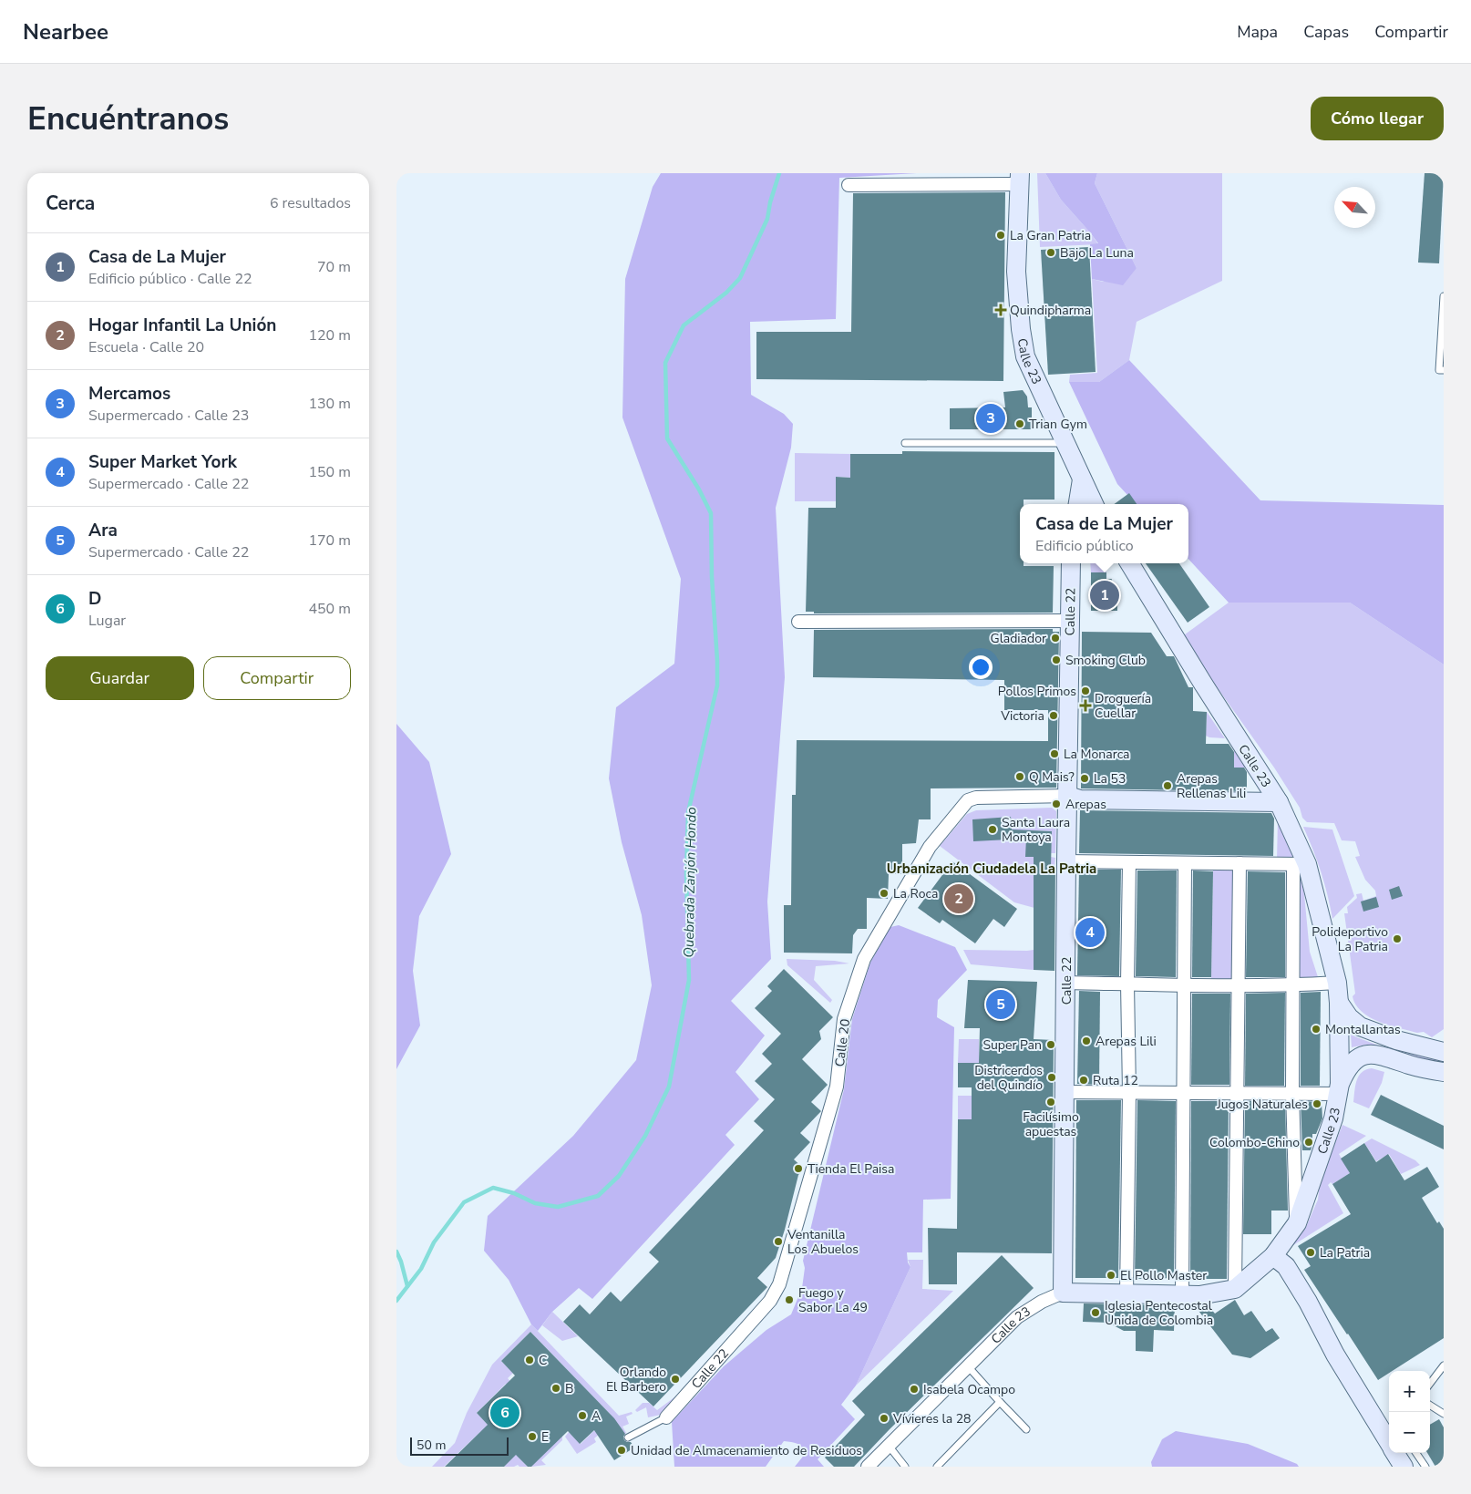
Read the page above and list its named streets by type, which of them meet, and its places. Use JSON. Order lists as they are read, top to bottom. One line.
{"streets":{"main road":["Calle 23","Calle 22"],"street":["Calle 20"]},"crossings":[["Calle 23","Calle 22"],["Calle 22","Calle 20"]],"districts":["Urbanización Ciudadela La Patria"],"water":["Quebrada Zanjón Hondo"],"places":{"other":["La Gran Patria","Bajo La Luna","Trian Gym","Gladiador","Smoking Club","Pollos Primos","Victoria","La Monarca","Q Mais?","La 53","Arepas Rellenas Lili","Arepas","Santa Laura Montoya","La Roca","Polideportivo La Patria","Montallantas","Arepas Lili","Super Pan","Districerdos del Quindío","Ruta 12","Facilísimo apuestas","Jugos Naturales","Colombo-Chino","Tienda El Paisa","Ventanilla Los Abuelos","La Patria","El Pollo Master","Fuego y Sabor La 49","Iglesia Pentecostal Unida de Colombia","C","Orlando El Barbero","B","Isabela Ocampo","A","Vívieres la 28","E","Unidad de Almacenamiento de Residuos"],"health":["Quindipharma","Droguería Cuellar"]},"scale_bar":"50 m","north":"top left","page":{"header":"Nearbee","nav":["Mapa","Capas","Compartir"],"buttons":["Cómo llegar",["Guardar","Compartir"]],"title":"Encuéntranos","heading":["Cerca","6 resultados"],"list":[{"mark":"1","name":"Casa de La Mujer","note":"Edificio público · Calle 22","value":"70 m"},{"mark":"2","name":"Hogar Infantil La Unión","note":"Escuela · Calle 20","value":"120 m"},{"mark":"3","name":"Mercamos","note":"Supermercado · Calle 23","value":"130 m"},{"mark":"4","name":"Super Market York","note":"Supermercado · Calle 22","value":"150 m"},{"mark":"5","name":"Ara","note":"Supermercado · Calle 22","value":"170 m"},{"mark":"6","name":"D","note":"Lugar","value":"450 m"}],"pins":["3","1","2","4","5","6"],"popup":["Casa de La Mujer","Edificio público"],"map_buttons":["+","−"],"scale":"50 m"}}
